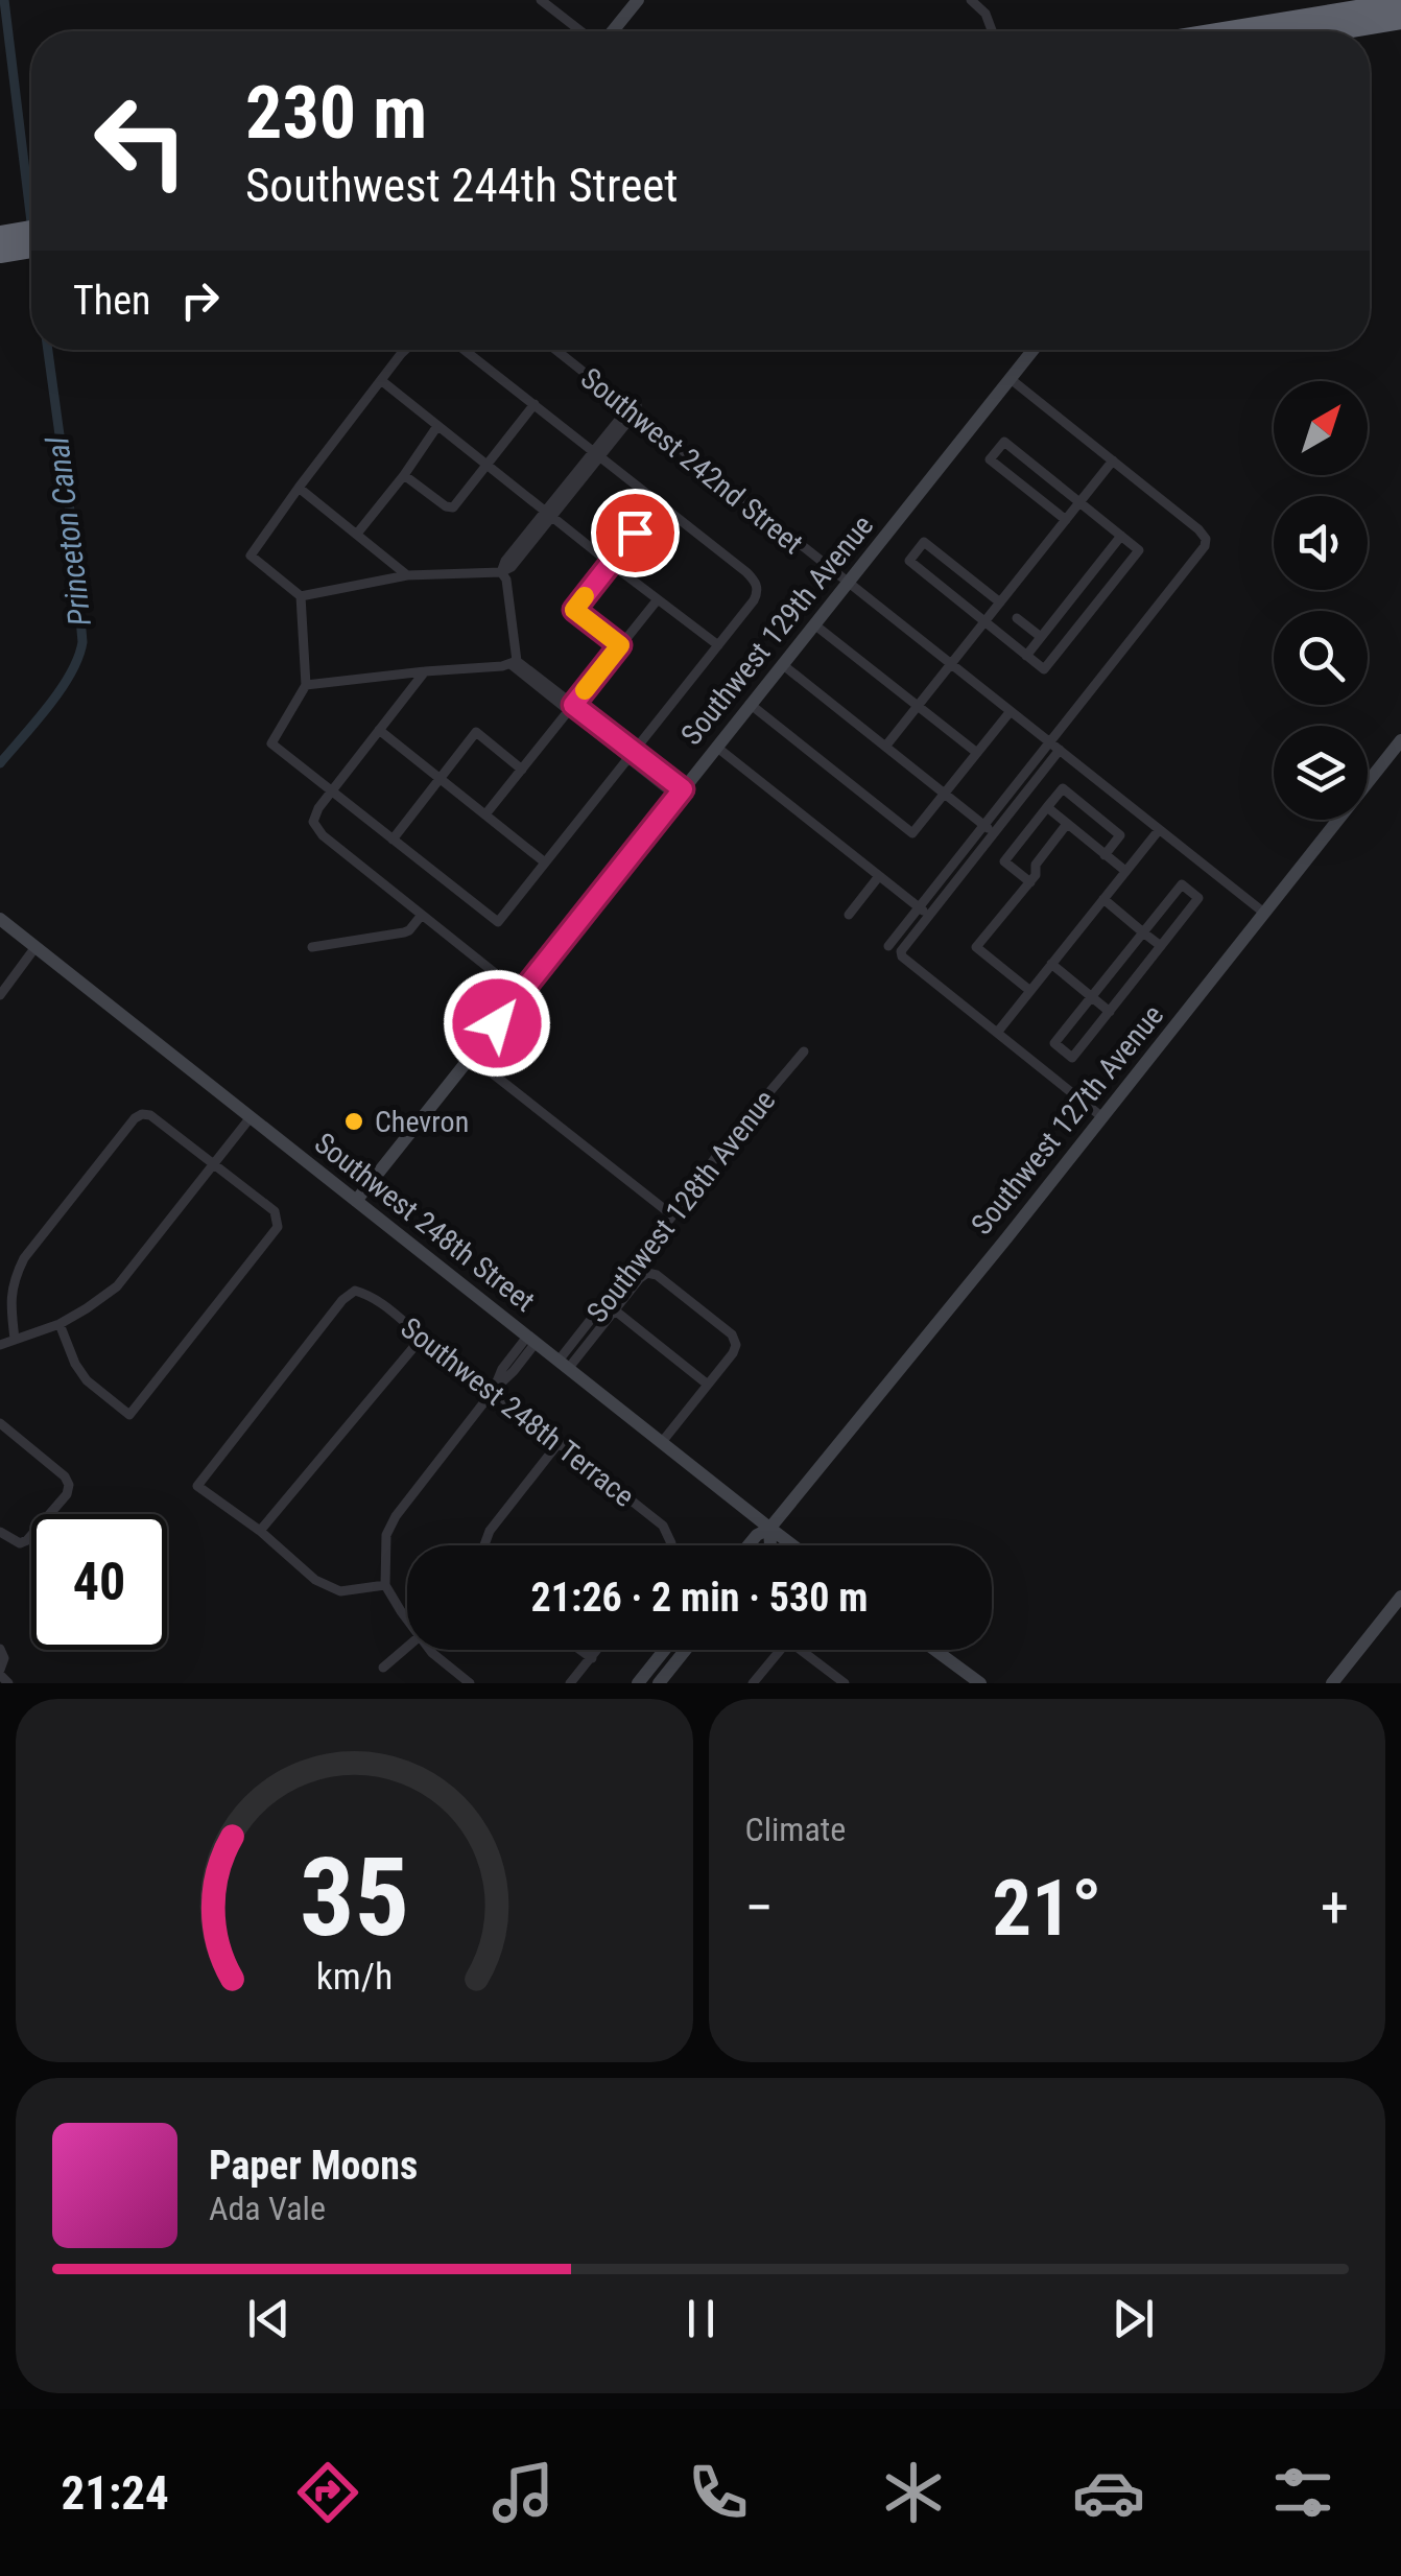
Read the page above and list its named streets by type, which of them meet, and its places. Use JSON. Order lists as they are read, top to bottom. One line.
{"streets":{"street":["Southwest 242nd Street","Southwest 129th Avenue","Southwest 127th Avenue","Southwest 128th Avenue","Southwest 248th Street","Southwest 248th Terrace"]},"crossings":[["Southwest 242nd Street","Southwest 129th Avenue"],["Southwest 242nd Street","Southwest 127th Avenue"],["Southwest 129th Avenue","Southwest 248th Street"],["Southwest 127th Avenue","Southwest 248th Street"],["Southwest 128th Avenue","Southwest 248th Street"]],"water":["Princeton Canal"],"places":["Chevron"],"north":"top right","page":{"turn":["230 m","Southwest 244th Street"],"then":"Then","limit":"40","trip":"21:26 · 2 min · 530 m","tile":"Climate","heat":["−","21°","+"],"song":["Paper Moons","Ada Vale"],"tabs":"21:24","gauge":["35","km/h"]}}
